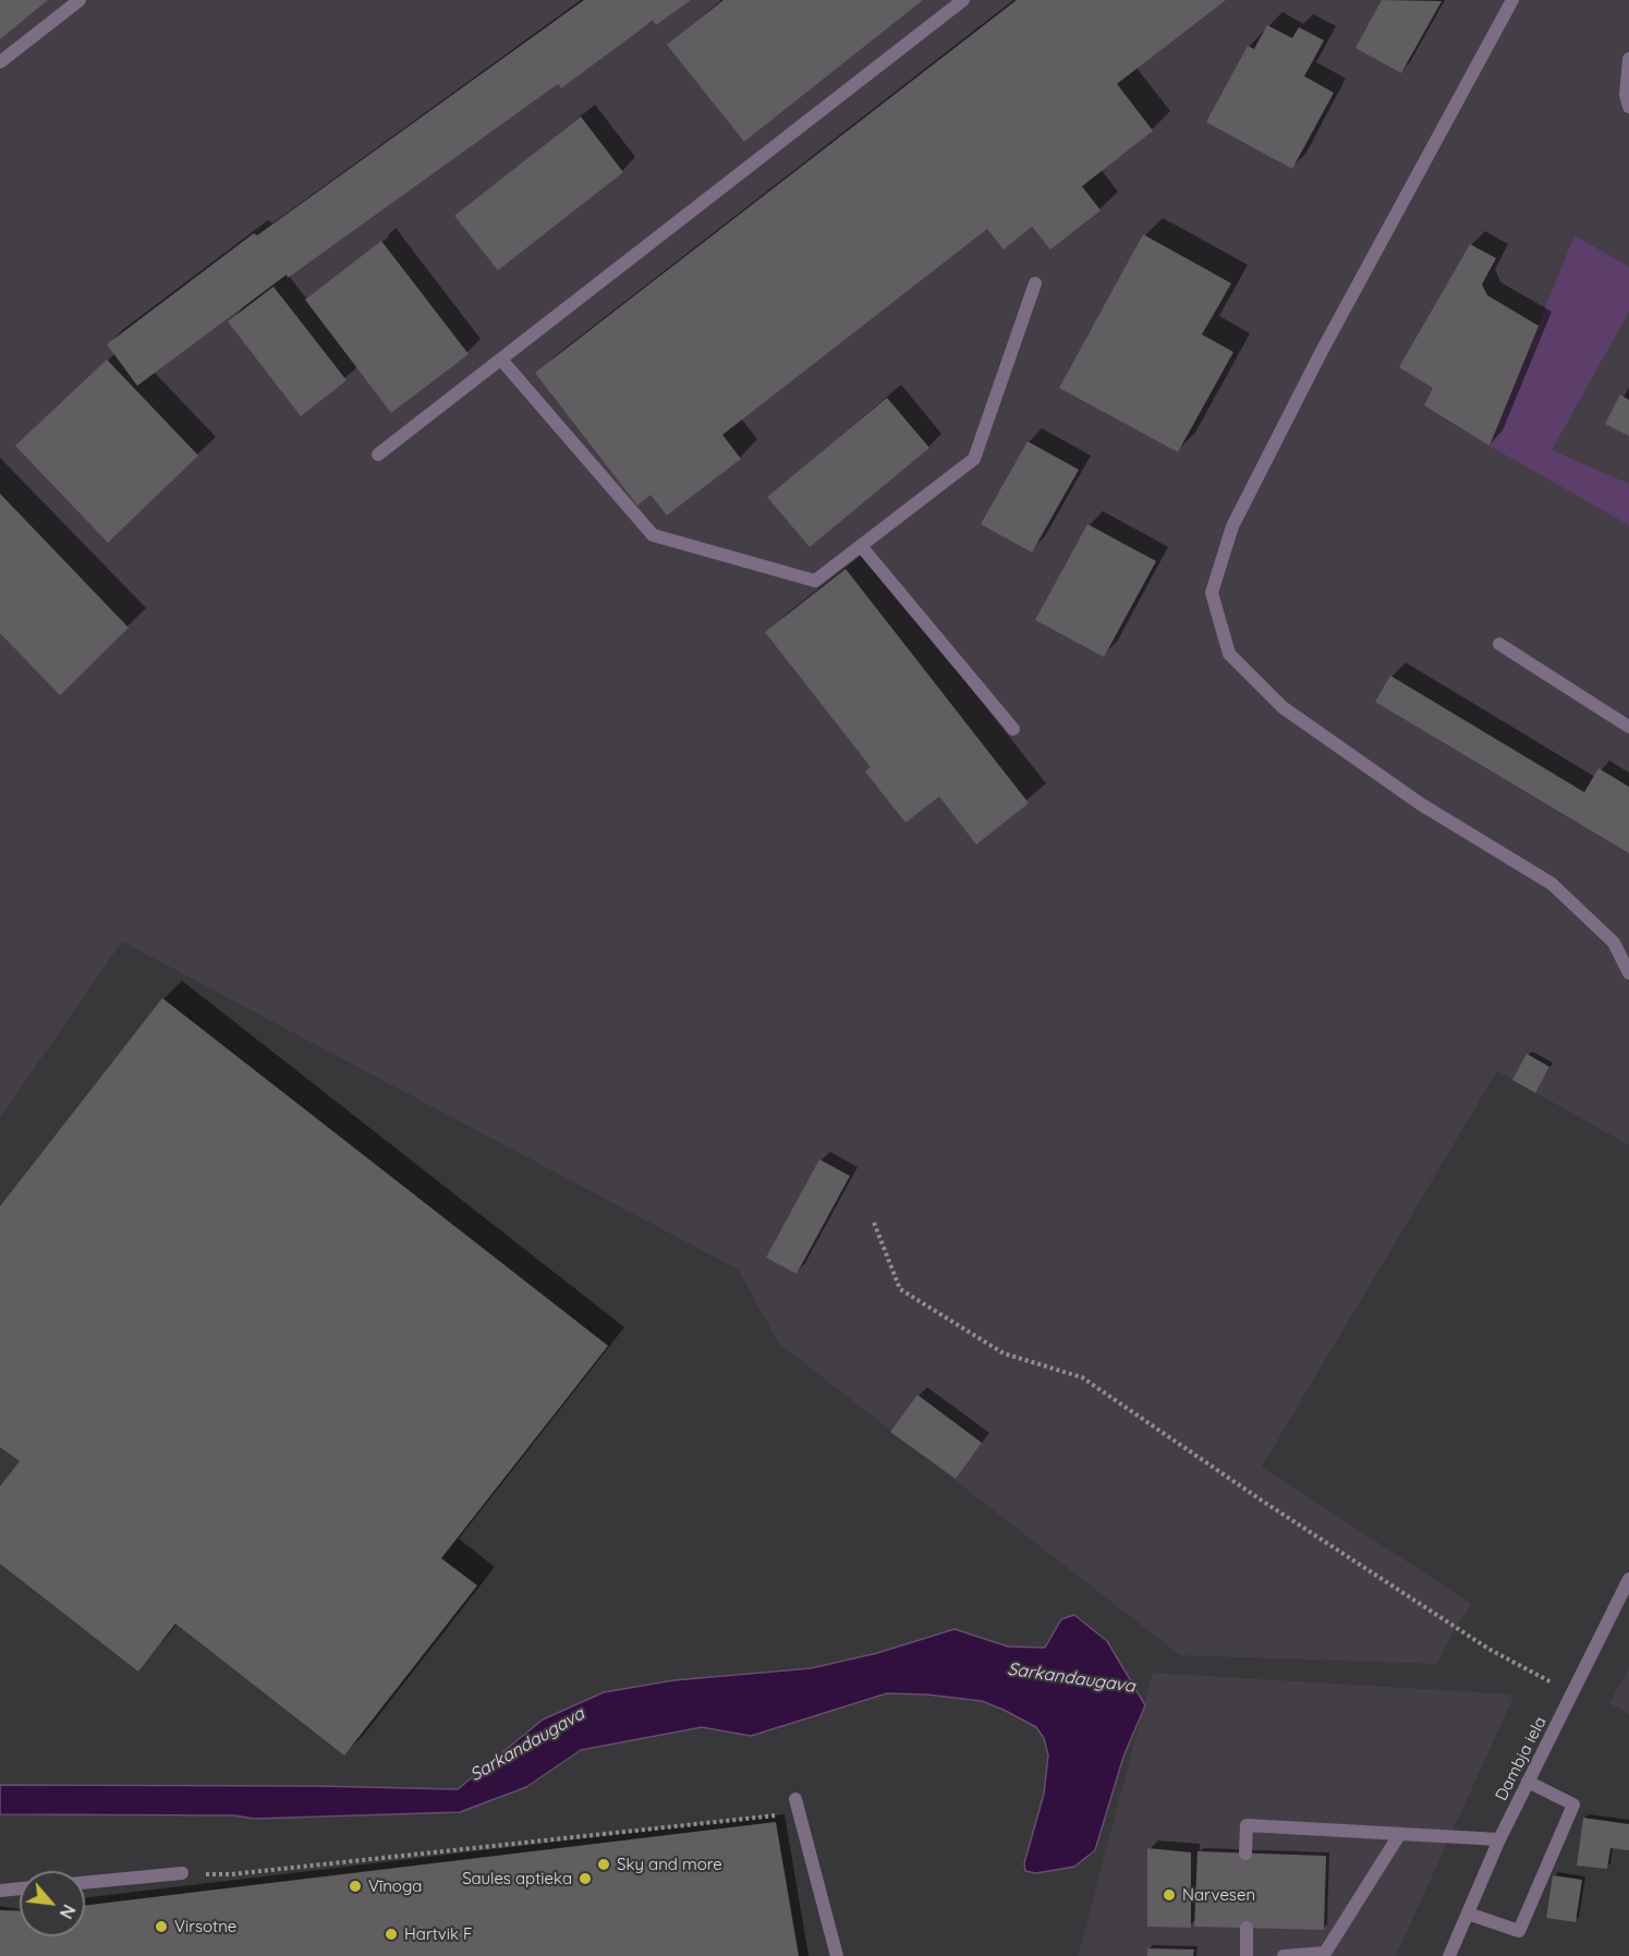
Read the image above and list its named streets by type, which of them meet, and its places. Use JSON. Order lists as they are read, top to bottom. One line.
{"streets":{"street":["Dambja iela"]},"water":["Sarkandaugava"],"places":["Sky and more","Saules aptieka","Vīnoga","Narvesen","Virsotne","Hartvik F"],"north":"bottom right"}
